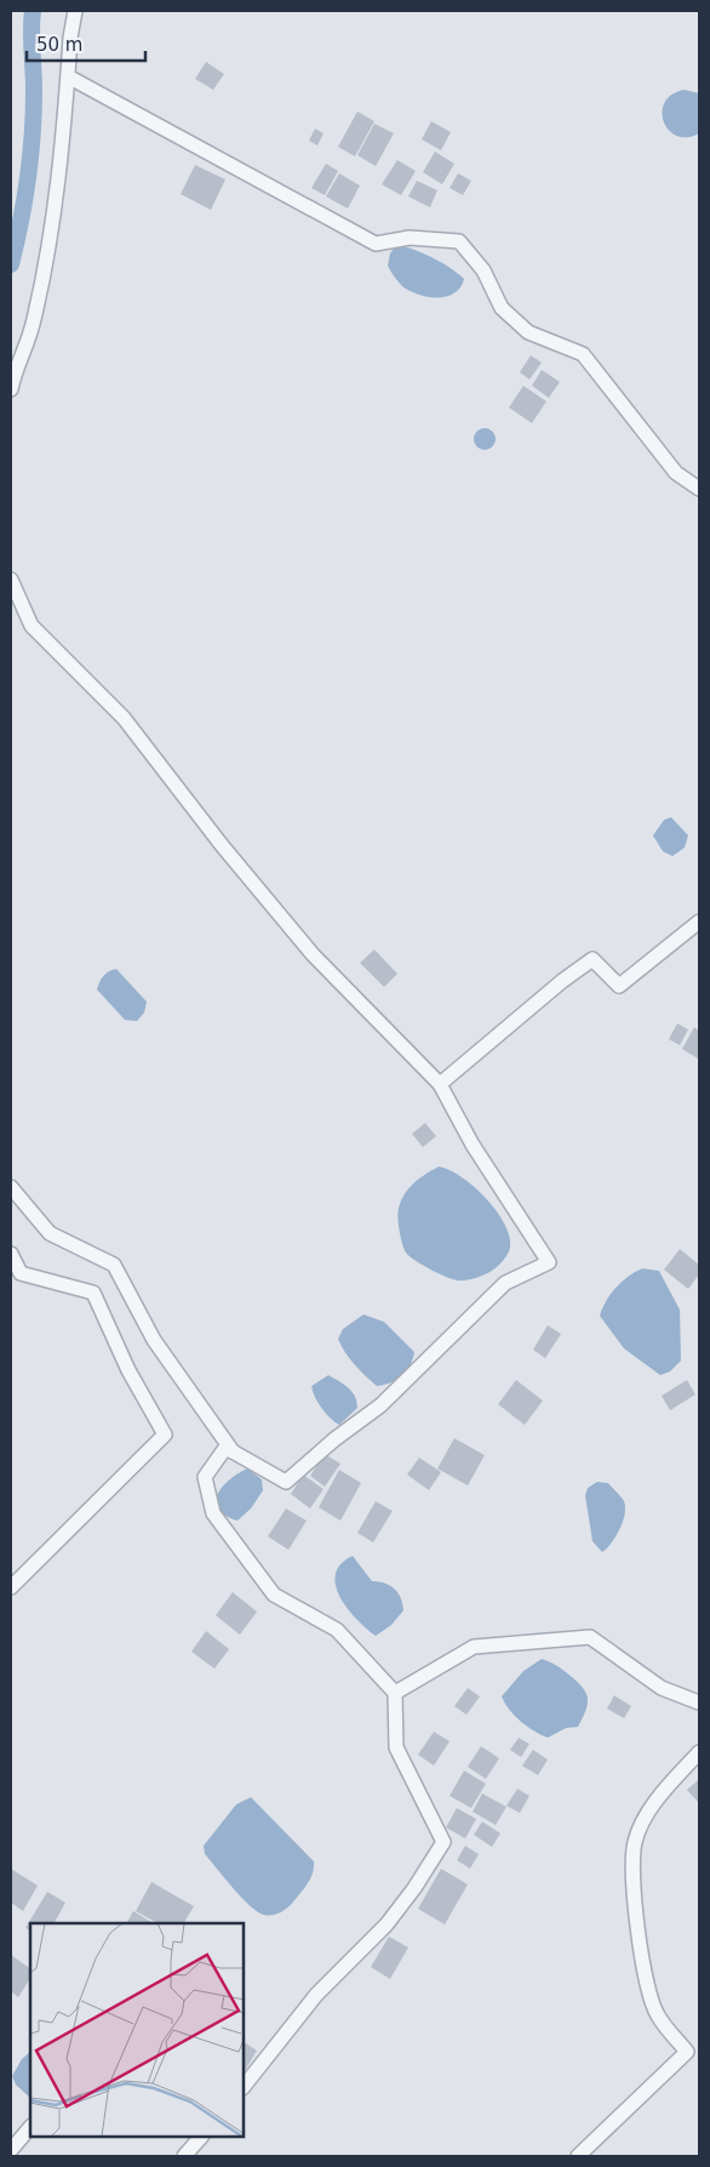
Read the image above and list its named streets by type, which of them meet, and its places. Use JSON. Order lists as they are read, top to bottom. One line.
{"scale_bar":"50 m"}
